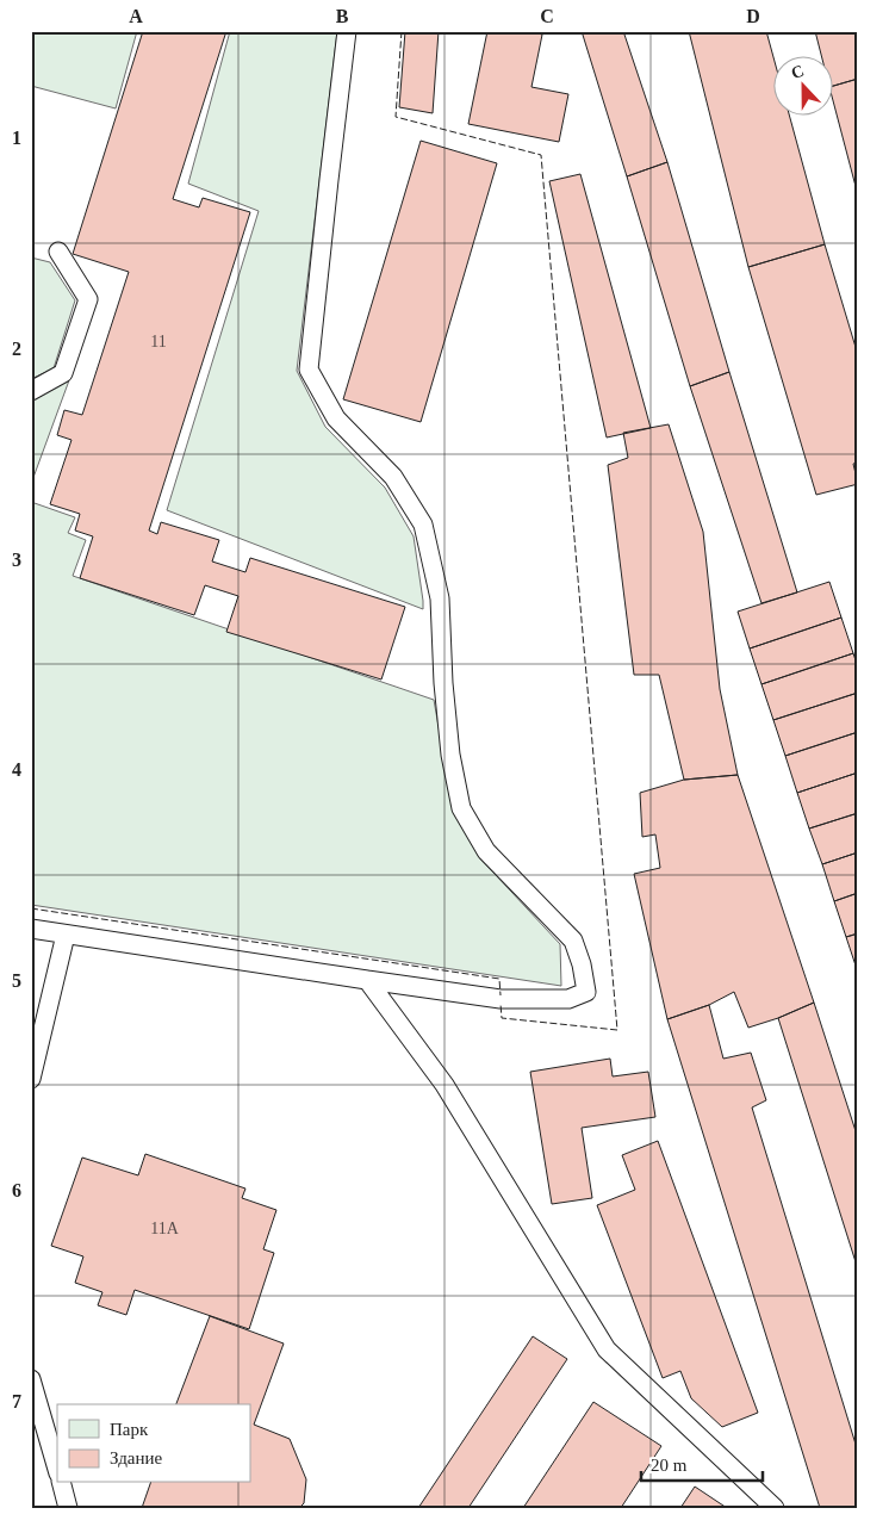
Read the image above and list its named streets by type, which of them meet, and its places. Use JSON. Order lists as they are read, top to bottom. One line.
{"house_numbers":["11","11А"],"legend":["Парк","Здание"],"scale_bar":"20 m","north":"top","grid":{"columns":["A","B","C","D"],"rows":["1","2","3","4","5","6","7"]}}
